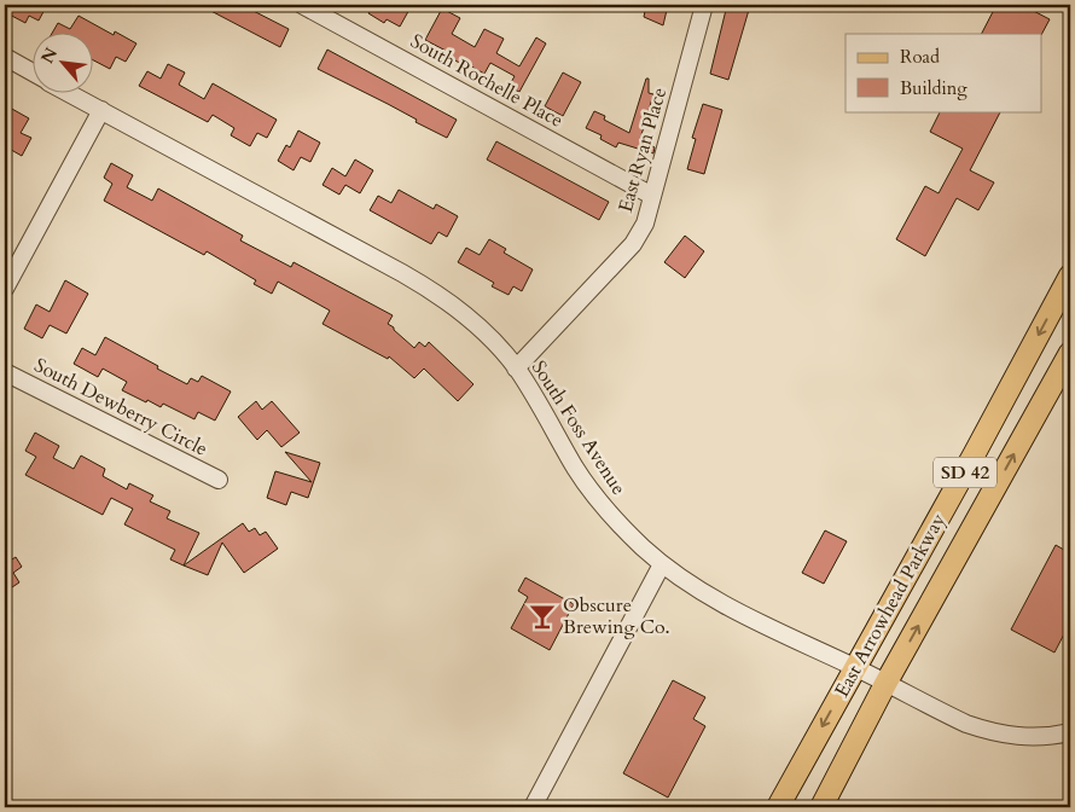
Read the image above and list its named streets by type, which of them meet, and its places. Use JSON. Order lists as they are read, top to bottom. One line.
{"streets":{"main road":["SD 42","East Arrowhead Parkway"],"street":["South Rochelle Place","East Ryan Place","South Dewberry Circle","South Foss Avenue"]},"crossings":[["South Rochelle Place","East Ryan Place"],["East Ryan Place","South Foss Avenue"],["South Foss Avenue","East Arrowhead Parkway"]],"places":{"bar":["Obscure Brewing Co."]},"legend":["Road","Building"],"north":"top left"}
